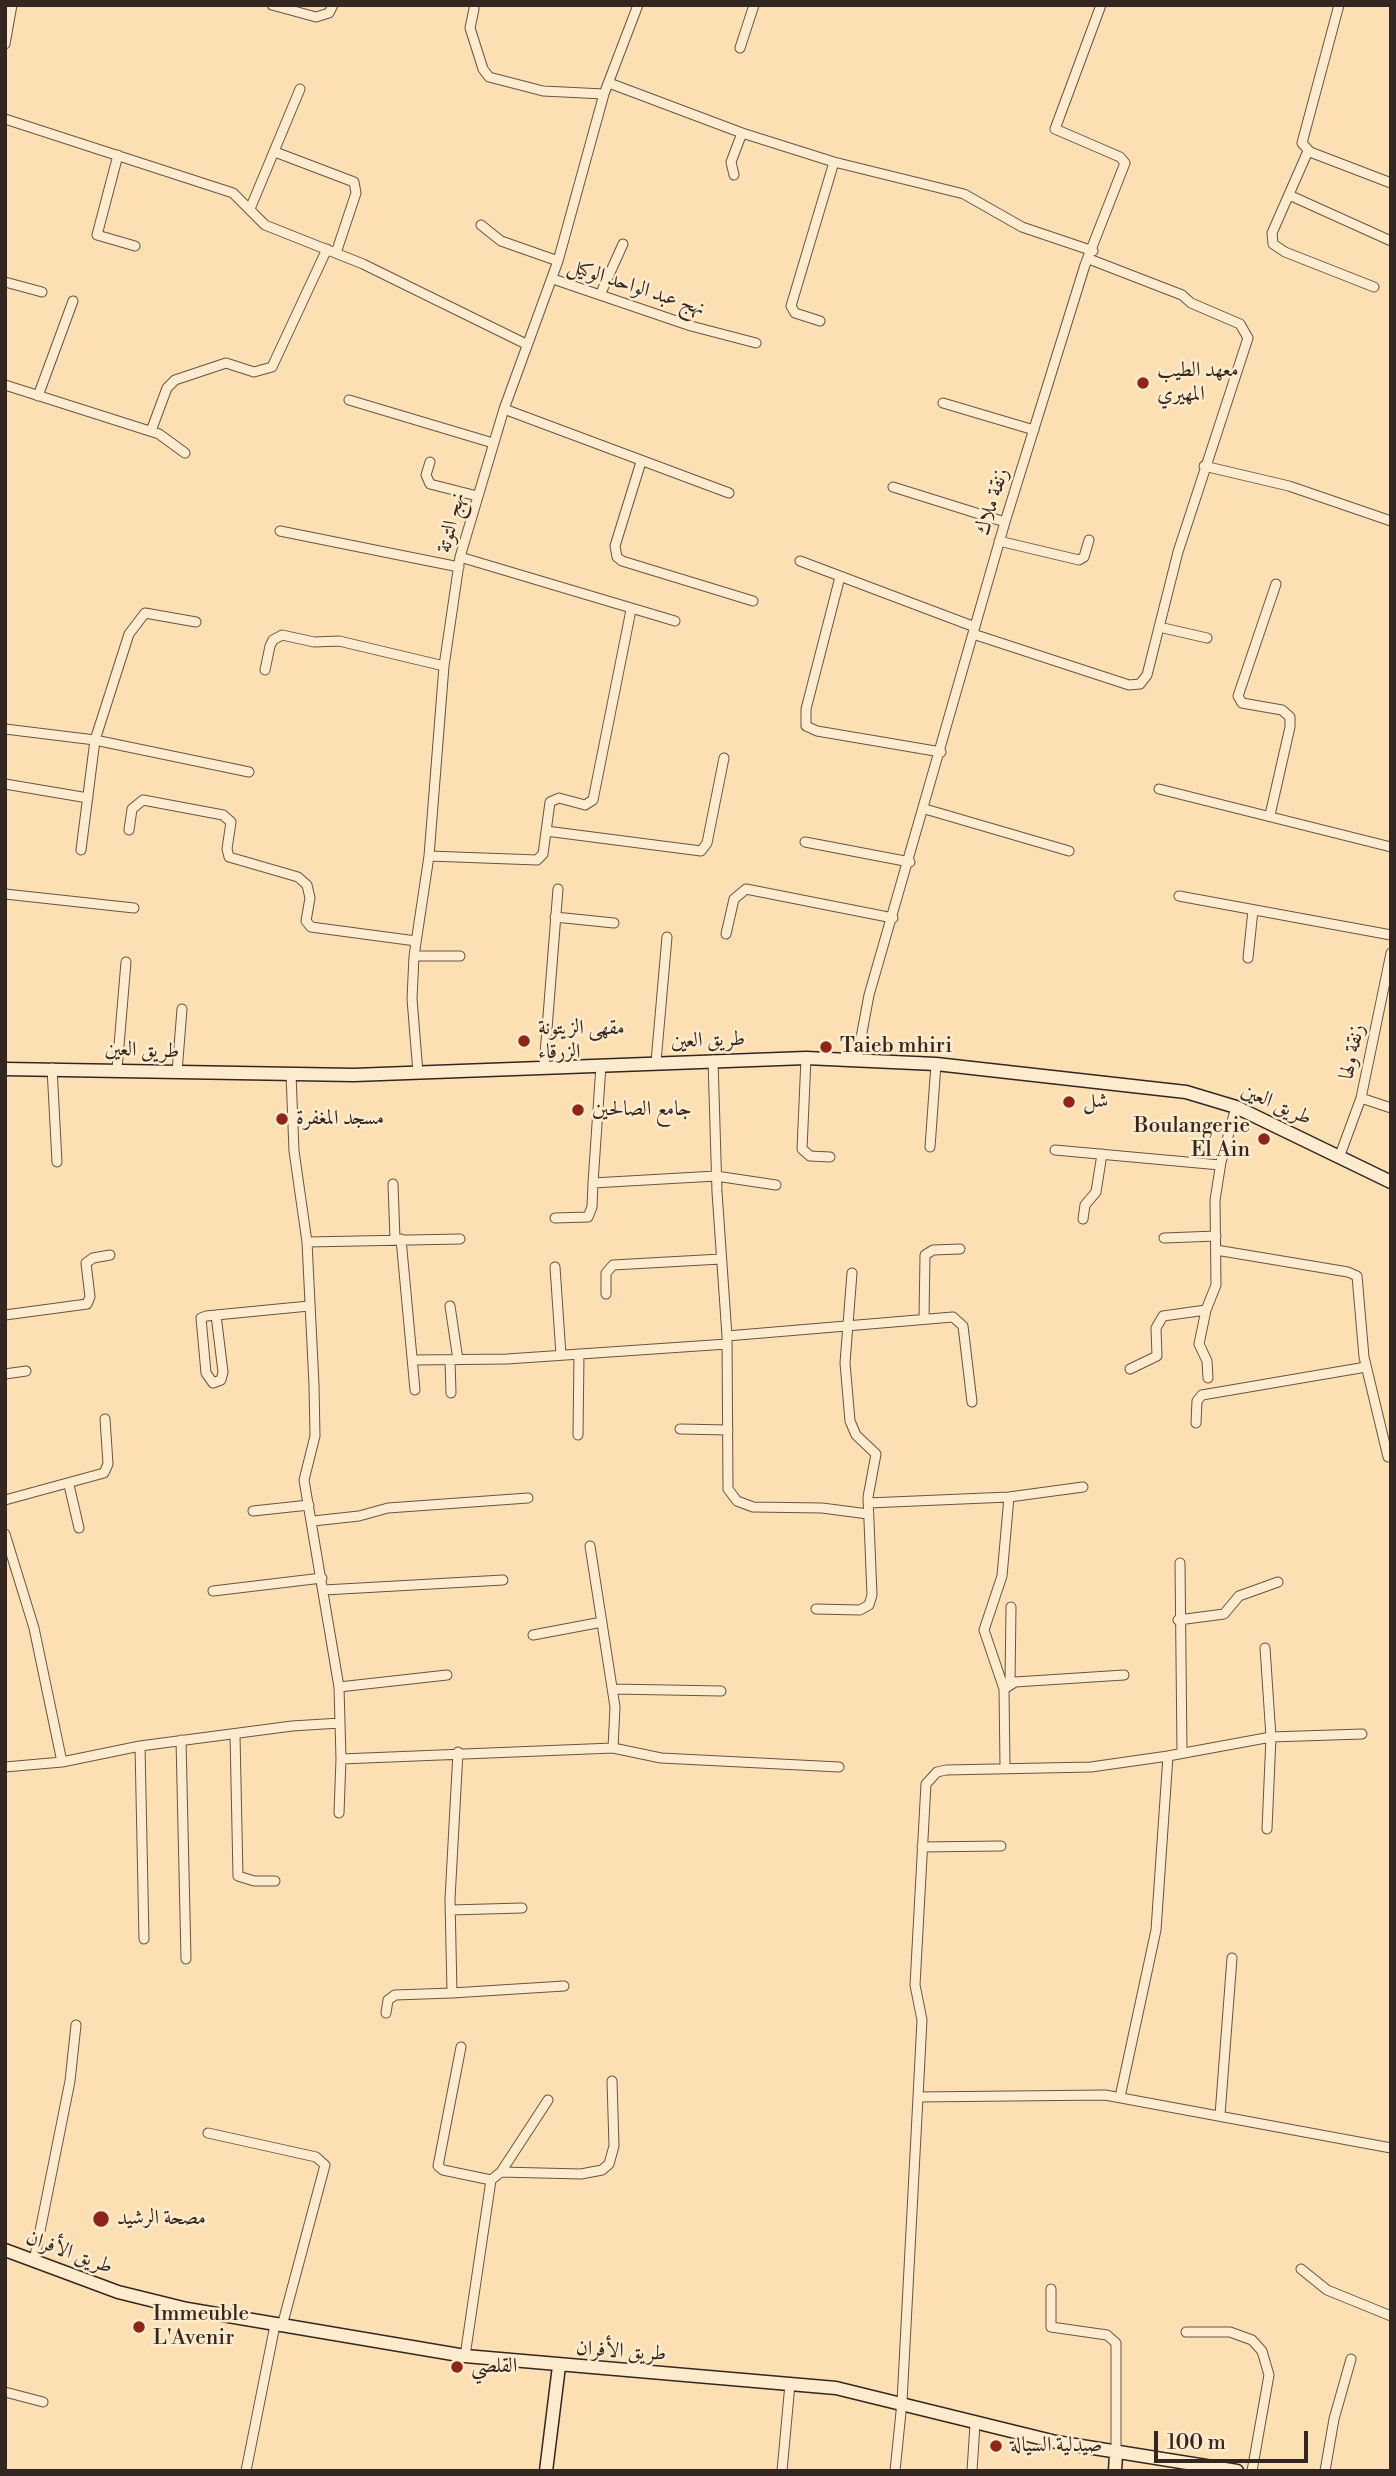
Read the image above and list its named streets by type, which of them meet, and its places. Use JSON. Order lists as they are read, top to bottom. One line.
{"streets":{"main road":["طريق العين","طريق الأفران"],"street":["نهج عبد الواحد الوكيل","زنقة ملاك","نهج التوتة","زنقة ولها"]},"crossings":[["نهج عبد الواحد الوكيل","نهج التوتة"],["زنقة ملاك","طريق العين"],["نهج التوتة","طريق العين"],["طريق العين","زنقة ولها"]],"places":["معهد الطيب المهيري","مقهى الزيتونة الزرقاء","Taieb mhiri","شل","جامع الصالحين","مسجد المغفرة","Boulangerie El Ain","مصحة الرشيد","Immeuble L'Avenir","القلصي","صيدلية السيالة"],"scale_bar":"100 m"}
